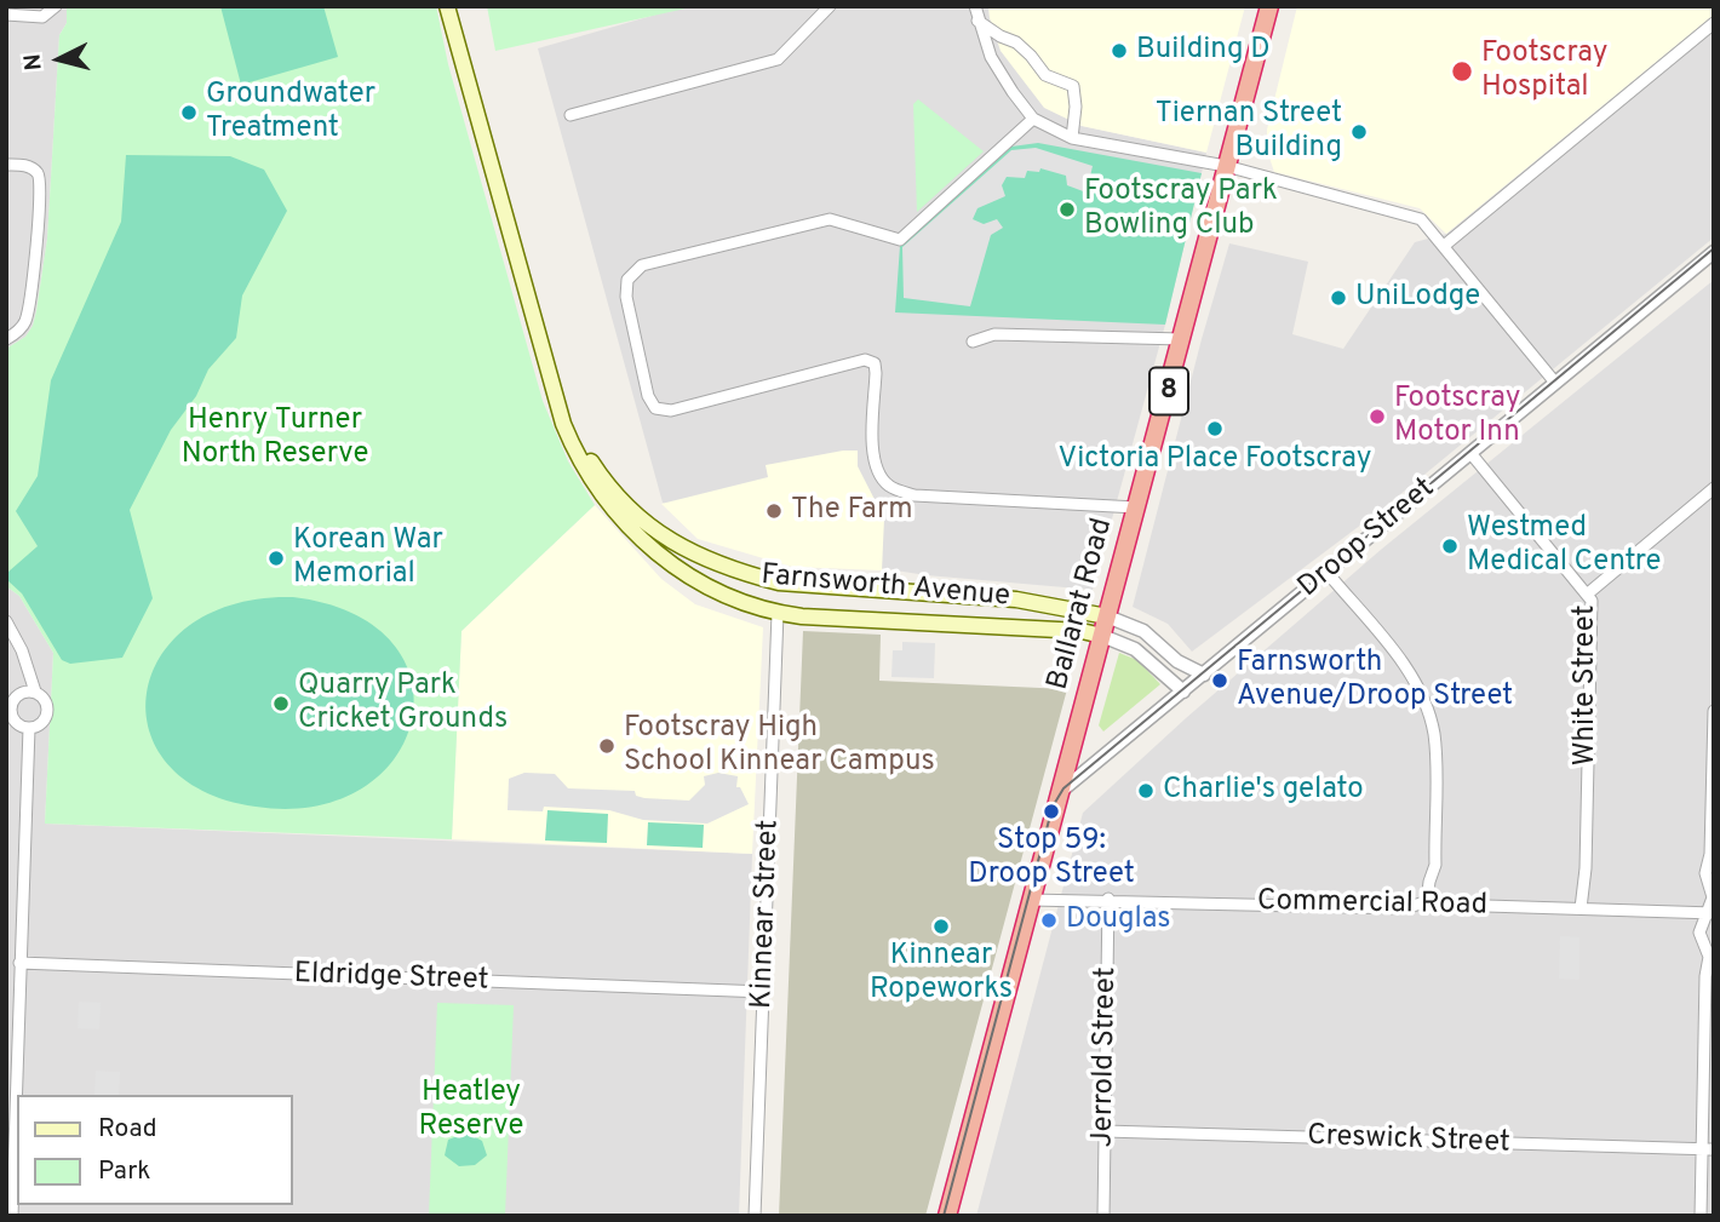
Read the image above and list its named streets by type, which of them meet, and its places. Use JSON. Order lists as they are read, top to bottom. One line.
{"streets":{"highway":["8","Ballarat Road"],"main road":["Farnsworth Avenue"],"street":["Droop Street","White Street","Commercial Road","Kinnear Street","Eldridge Street","Jerrold Street","Creswick Street"]},"crossings":[["Droop Street","Farnsworth Avenue"],["Droop Street","Ballarat Road"],["Droop Street","White Street"],["Farnsworth Avenue","Ballarat Road"],["Farnsworth Avenue","Kinnear Street"],["Ballarat Road","Commercial Road"],["White Street","Commercial Road"],["Commercial Road","Jerrold Street"],["Kinnear Street","Eldridge Street"],["Jerrold Street","Creswick Street"]],"parks":["Henry Turner North Reserve","Heatley Reserve"],"places":["Building D","Footscray Hospital","Groundwater Treatment","Tiernan Street Building","Footscray Park Bowling Club","UniLodge","Footscray Motor Inn","Victoria Place Footscray","The Farm","Westmed Medical Centre","Korean War Memorial","Farnsworth Avenue/Droop Street","Quarry Park Cricket Grounds","Footscray High School Kinnear Campus","Charlie's gelato","Stop 59: Droop Street","Douglas","Kinnear Ropeworks"],"legend":["Road","Park"],"north":"left"}
